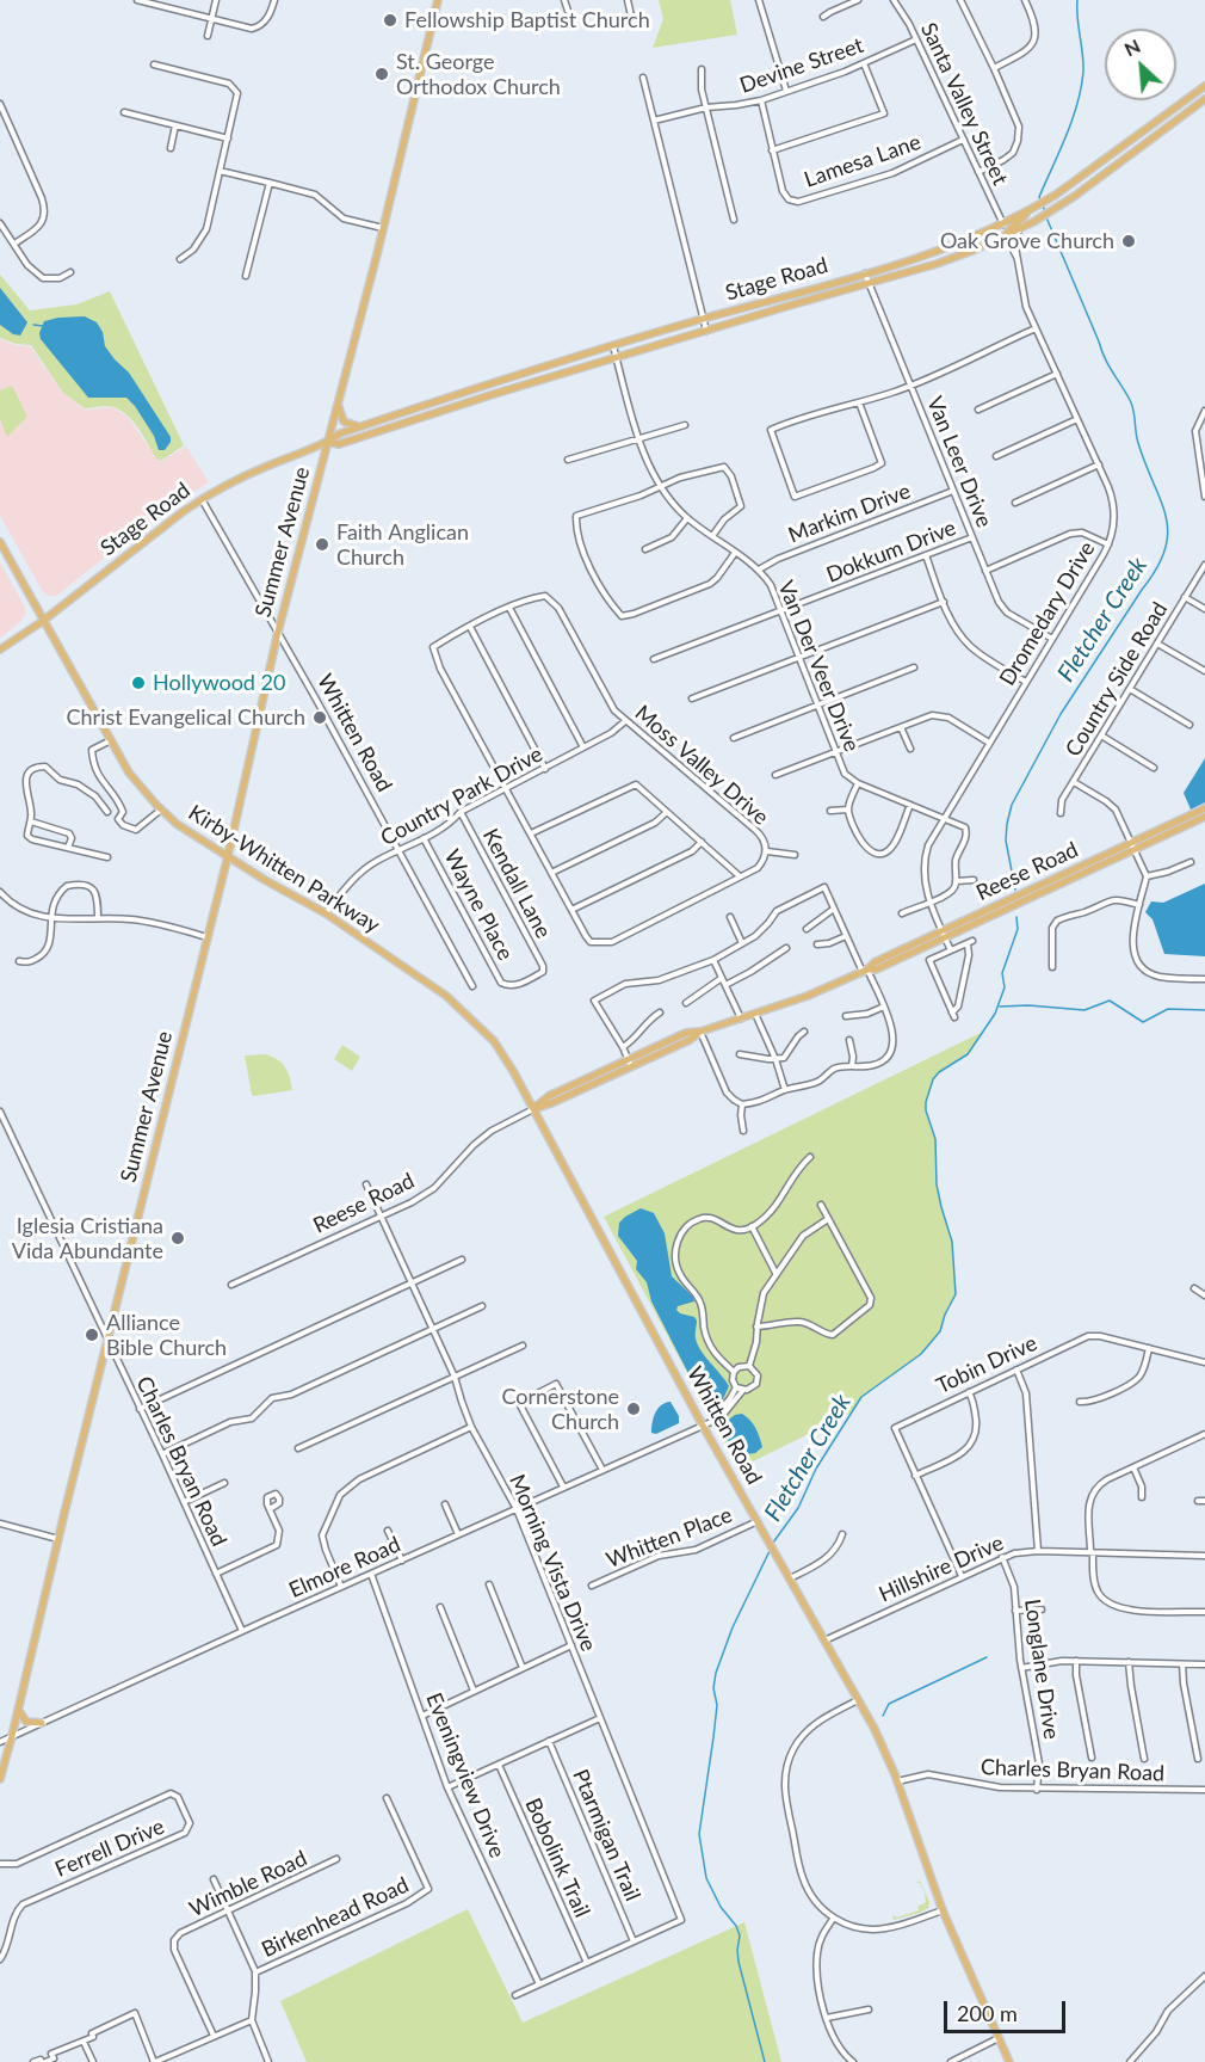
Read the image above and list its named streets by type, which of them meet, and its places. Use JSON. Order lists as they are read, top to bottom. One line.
{"streets":{"main road":["Stage Road","Summer Avenue","Whitten Road","Kirby-Whitten Parkway","Reese Road"],"street":["Devine Street","Santa Valley Street","Lamesa Lane","Van Leer Drive","Markim Drive","Dokkum Drive","Dromedary Drive","Van Der Veer Drive","Country Side Road","Moss Valley Drive","Country Park Drive","Kendall Lane","Wayne Place","Tobin Drive","Charles Bryan Road","Whitten Place","Morning Vista Drive","Elmore Road","Hillshire Drive","Longlane Drive","Eveningview Drive","Ptarmigan Trail","Ferrell Drive","Bobolink Trail","Wimble Road","Birkenhead Road"]},"crossings":[["Devine Street","Santa Valley Street"],["Devine Street","Lamesa Lane"],["Santa Valley Street","Lamesa Lane"],["Santa Valley Street","Stage Road"],["Stage Road","Van Leer Drive"],["Stage Road","Summer Avenue"],["Stage Road","Dromedary Drive"],["Stage Road","Van Der Veer Drive"],["Stage Road","Whitten Road"],["Stage Road","Kirby-Whitten Parkway"],["Van Leer Drive","Markim Drive"],["Van Leer Drive","Dokkum Drive"],["Van Leer Drive","Dromedary Drive"],["Markim Drive","Van Der Veer Drive"],["Summer Avenue","Whitten Road"],["Summer Avenue","Kirby-Whitten Parkway"],["Summer Avenue","Charles Bryan Road"],["Summer Avenue","Elmore Road"],["Dokkum Drive","Van Der Veer Drive"],["Dromedary Drive","Van Der Veer Drive"],["Dromedary Drive","Reese Road"],["Whitten Road","Country Park Drive"],["Whitten Road","Kirby-Whitten Parkway"],["Whitten Road","Reese Road"],["Whitten Road","Charles Bryan Road"],["Whitten Road","Whitten Place"],["Whitten Road","Elmore Road"],["Whitten Road","Hillshire Drive"],["Moss Valley Drive","Country Park Drive"],["Country Park Drive","Kirby-Whitten Parkway"],["Country Park Drive","Kendall Lane"],["Country Park Drive","Wayne Place"],["Reese Road","Morning Vista Drive"],["Kendall Lane","Wayne Place"],["Charles Bryan Road","Elmore Road"],["Charles Bryan Road","Longlane Drive"],["Morning Vista Drive","Elmore Road"],["Morning Vista Drive","Ptarmigan Trail"],["Elmore Road","Eveningview Drive"],["Hillshire Drive","Longlane Drive"]],"water":["Fletcher Creek"],"places":["Fellowship Baptist Church","St. George Orthodox Church","Oak Grove Church","Faith Anglican Church","Hollywood 20","Christ Evangelical Church","Iglesia Cristiana Vida Abundante","Alliance Bible Church","Cornerstone Church"],"scale_bar":"200 m","north":"top left"}
